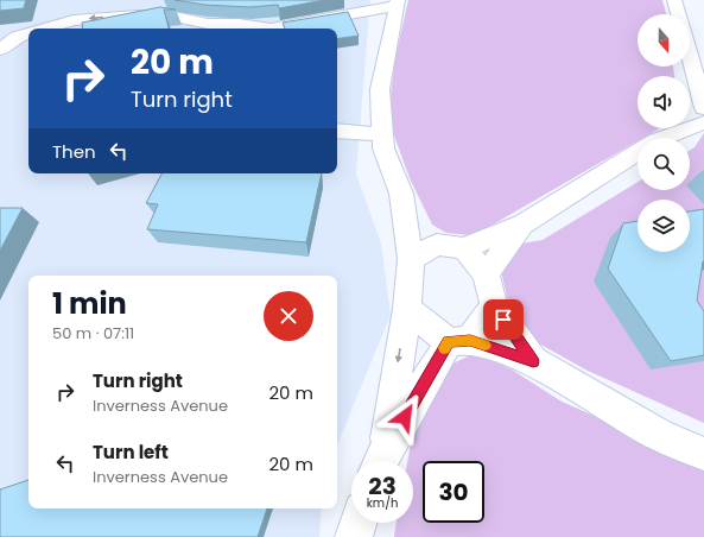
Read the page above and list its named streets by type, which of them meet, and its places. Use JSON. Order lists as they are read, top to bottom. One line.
{"north":"bottom","page":{"turn":["20 m","Turn right"],"then":"Then","heading":["1 min","50 m · 07:11"],"list":[{"name":"Turn right","note":"Inverness Avenue","value":"20 m"},{"name":"Turn left","note":"Inverness Avenue","value":"20 m"}],"speed":"23 km/h","limit":"30"}}
